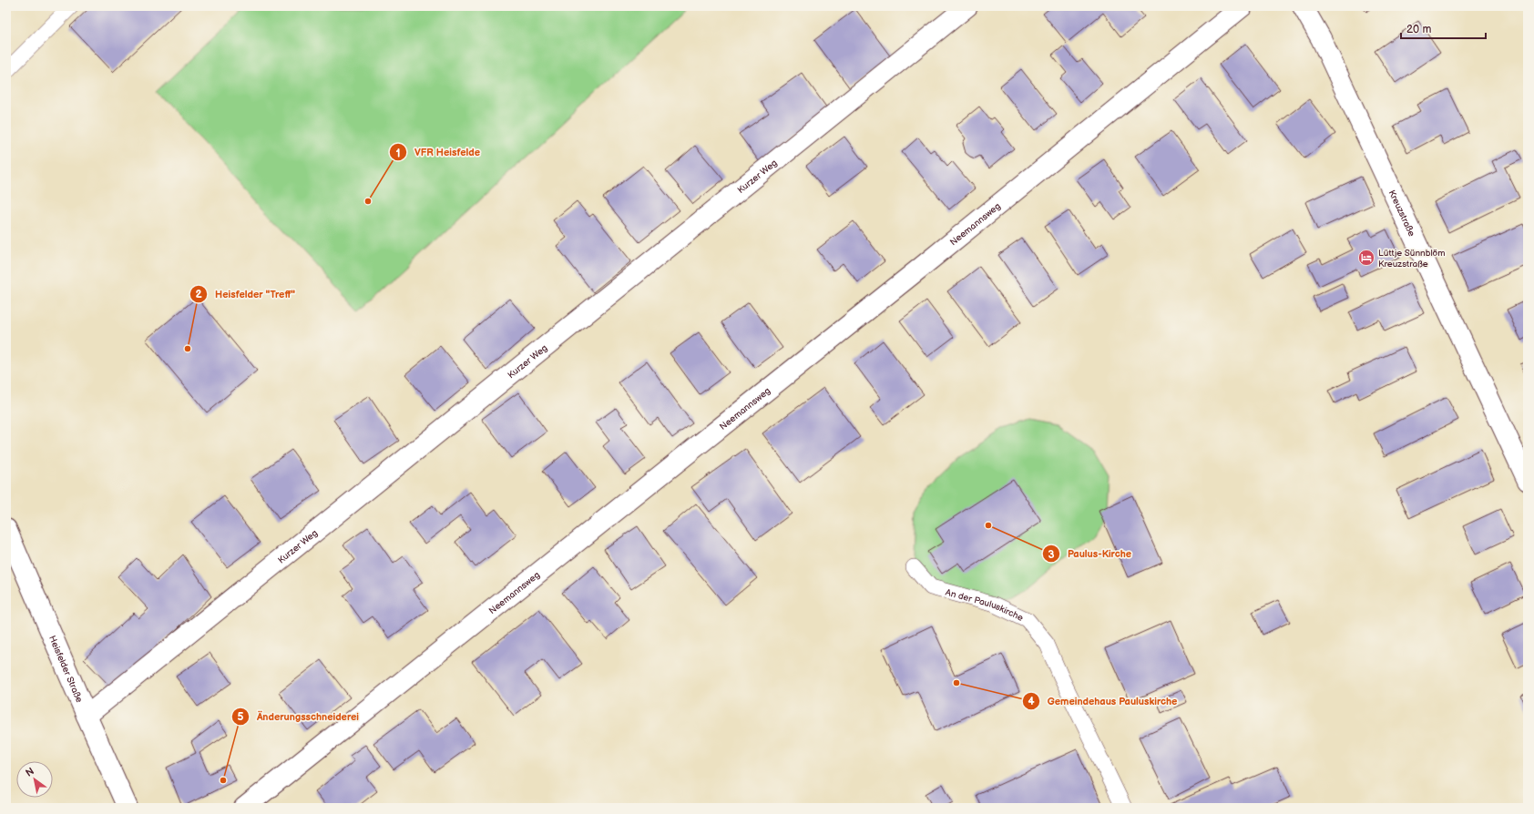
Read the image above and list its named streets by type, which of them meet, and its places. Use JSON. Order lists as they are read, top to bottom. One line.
{"streets":{"street":["Kurzer Weg","Kreuzstraße","Neemannsweg","Heisfelder Straße"],"lane":["An der Pauluskirche"]},"crossings":[["Kurzer Weg","Heisfelder Straße"]],"places":{"other":["VFR Heisfelde","Heisfelder \"Treff\"","Paulus-Kirche","Gemeindehaus Pauluskirche","Änderungsschneiderei"],"hotel":["Lüttje Sünnblöm Kreuzstraße"]},"scale_bar":"20 m","north":"top left"}
